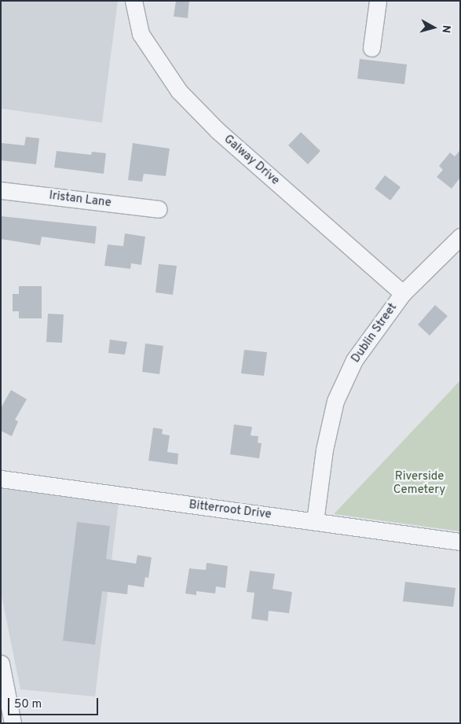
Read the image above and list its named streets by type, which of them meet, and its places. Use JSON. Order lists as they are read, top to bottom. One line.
{"streets":{"street":["Galway Drive","Iristan Lane","Dublin Street","Bitterroot Drive"]},"crossings":[["Galway Drive","Dublin Street"],["Dublin Street","Bitterroot Drive"]],"parks":["Riverside Cemetery"],"scale_bar":"50 m","north":"right"}
